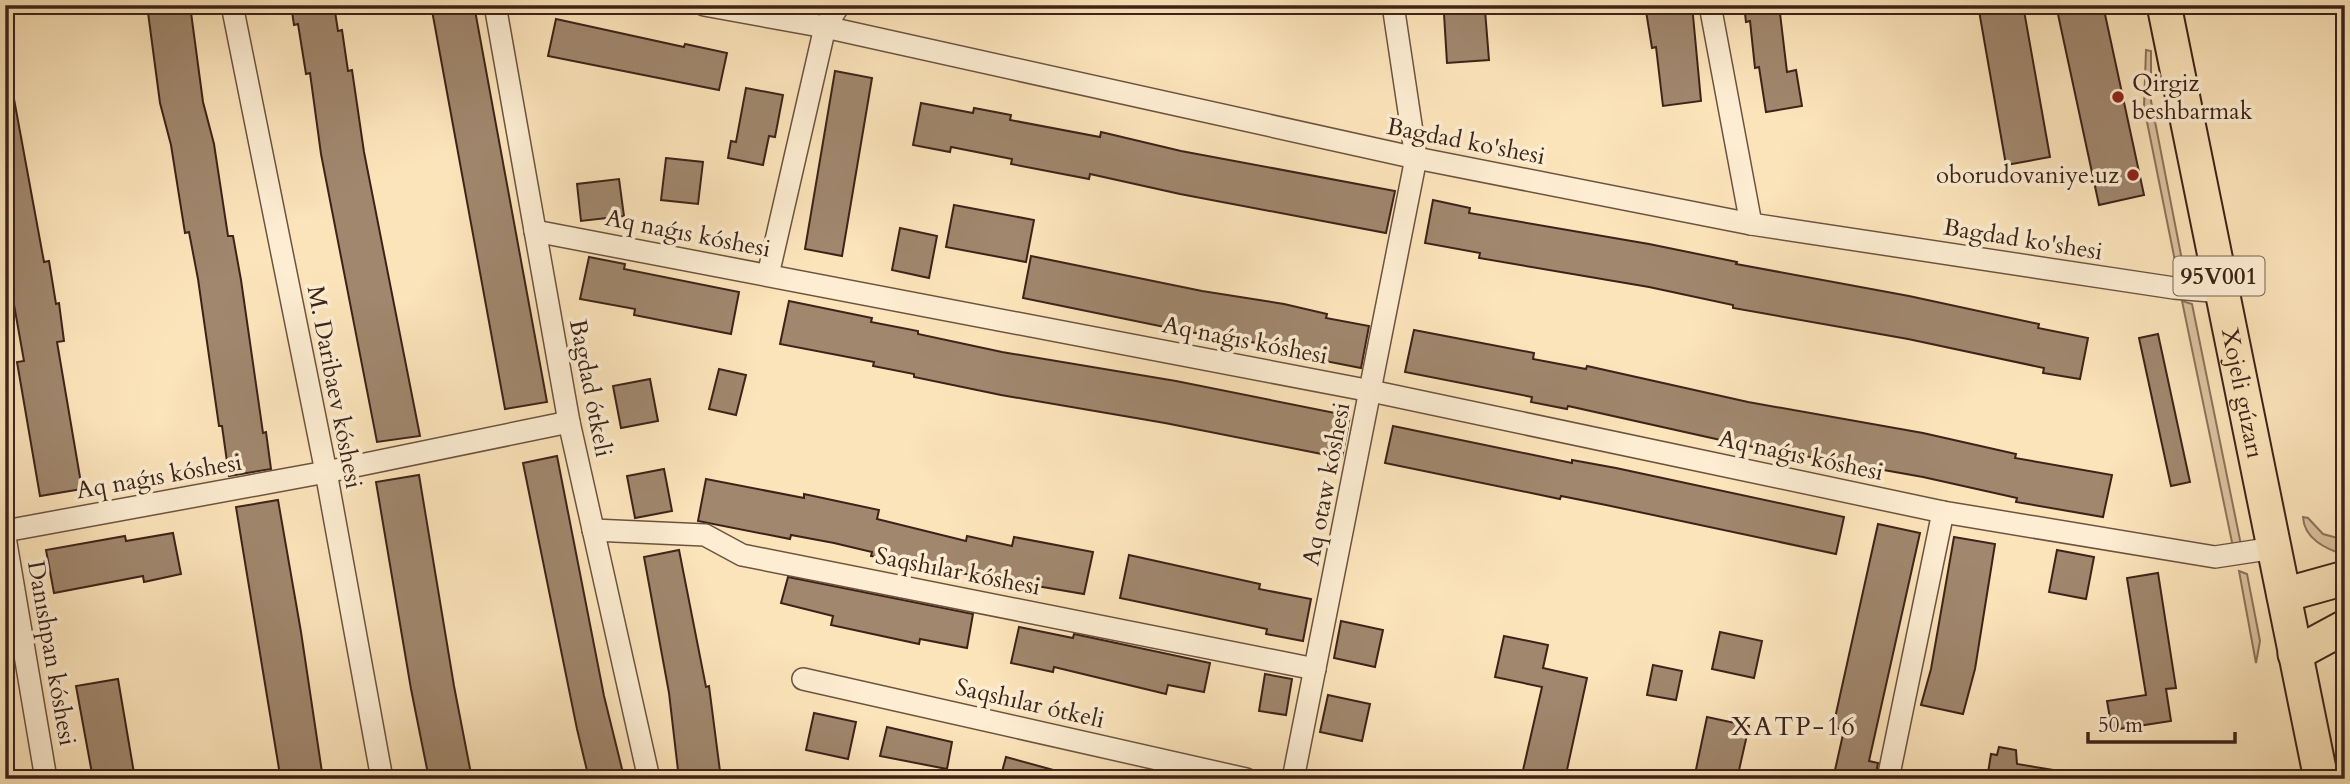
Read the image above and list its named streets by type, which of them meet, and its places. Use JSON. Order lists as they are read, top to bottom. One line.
{"streets":{"main road":["95V001","Xojeli gúzarı"],"street":["Bagdad ko'shesi","Aq naǵıs kóshesi","M. Daribaev kóshesi","Bagdad ótkeli","Aq otaw kóshesi","Saqshılar kóshesi","Danıshpan kóshesi","Saqshılar ótkeli"]},"crossings":[["Bagdad ko'shesi","Xojeli gúzarı"],["Bagdad ko'shesi","Aq otaw kóshesi"],["Aq naǵıs kóshesi","M. Daribaev kóshesi"],["Aq naǵıs kóshesi","Bagdad ótkeli"],["Aq naǵıs kóshesi","Xojeli gúzarı"],["Aq naǵıs kóshesi","Aq otaw kóshesi"],["Bagdad ótkeli","Saqshılar kóshesi"],["Aq otaw kóshesi","Saqshılar kóshesi"]],"districts":["XATP-16"],"places":["Qirgiz beshbarmak","oborudovaniye.uz"],"scale_bar":"50 m"}
